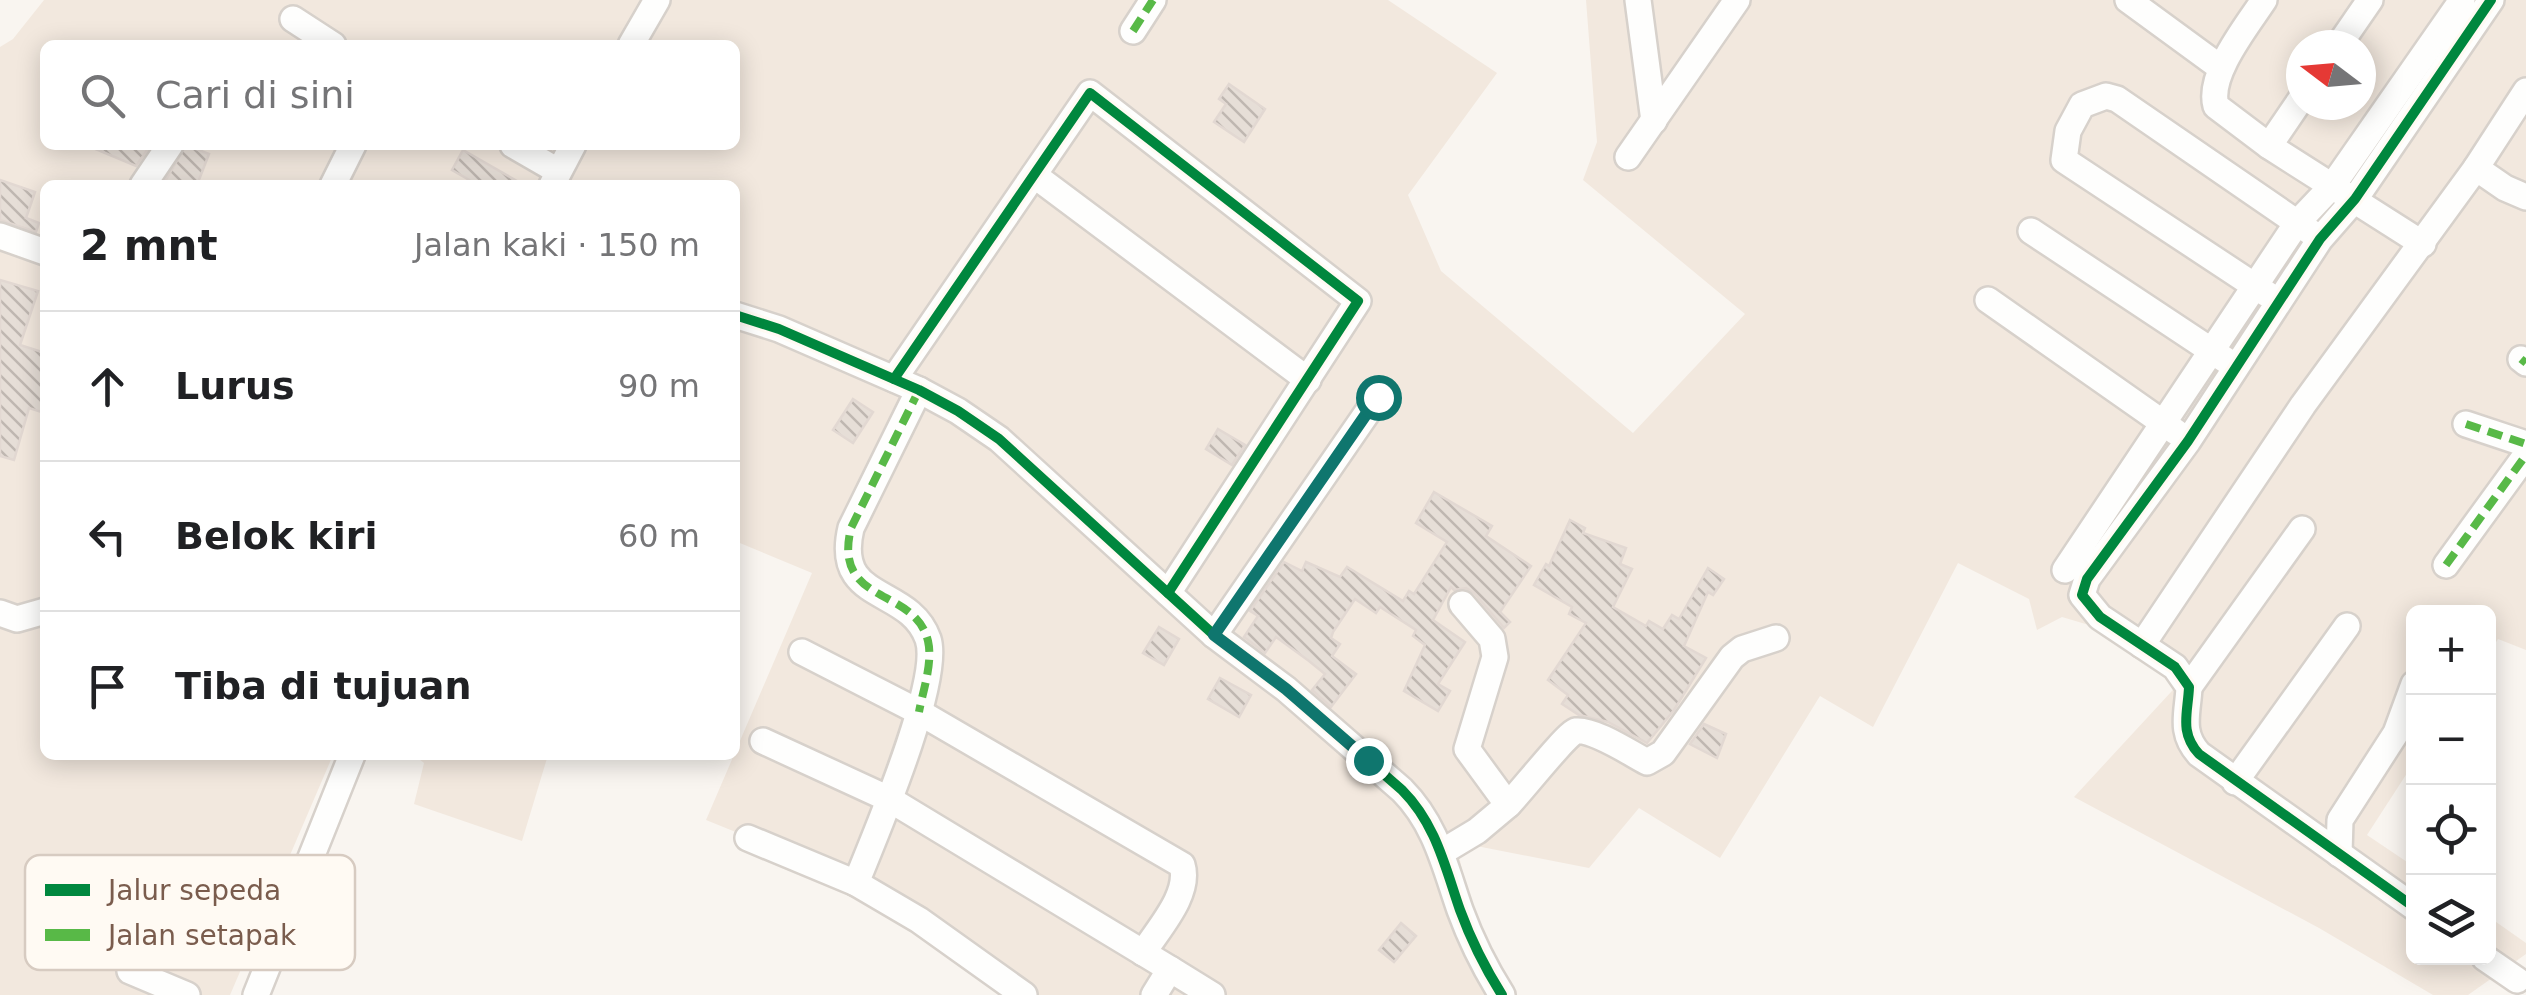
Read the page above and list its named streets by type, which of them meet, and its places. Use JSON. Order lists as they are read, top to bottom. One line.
{"legend":["Jalur sepeda","Jalan setapak"],"north":"left","page":{"search":"Cari di sini","heading":["2 mnt","Jalan kaki · 150 m"],"list":[["Lurus","90 m"],["Belok kiri","60 m"],"Tiba di tujuan"],"map_buttons":["+","−"]}}
